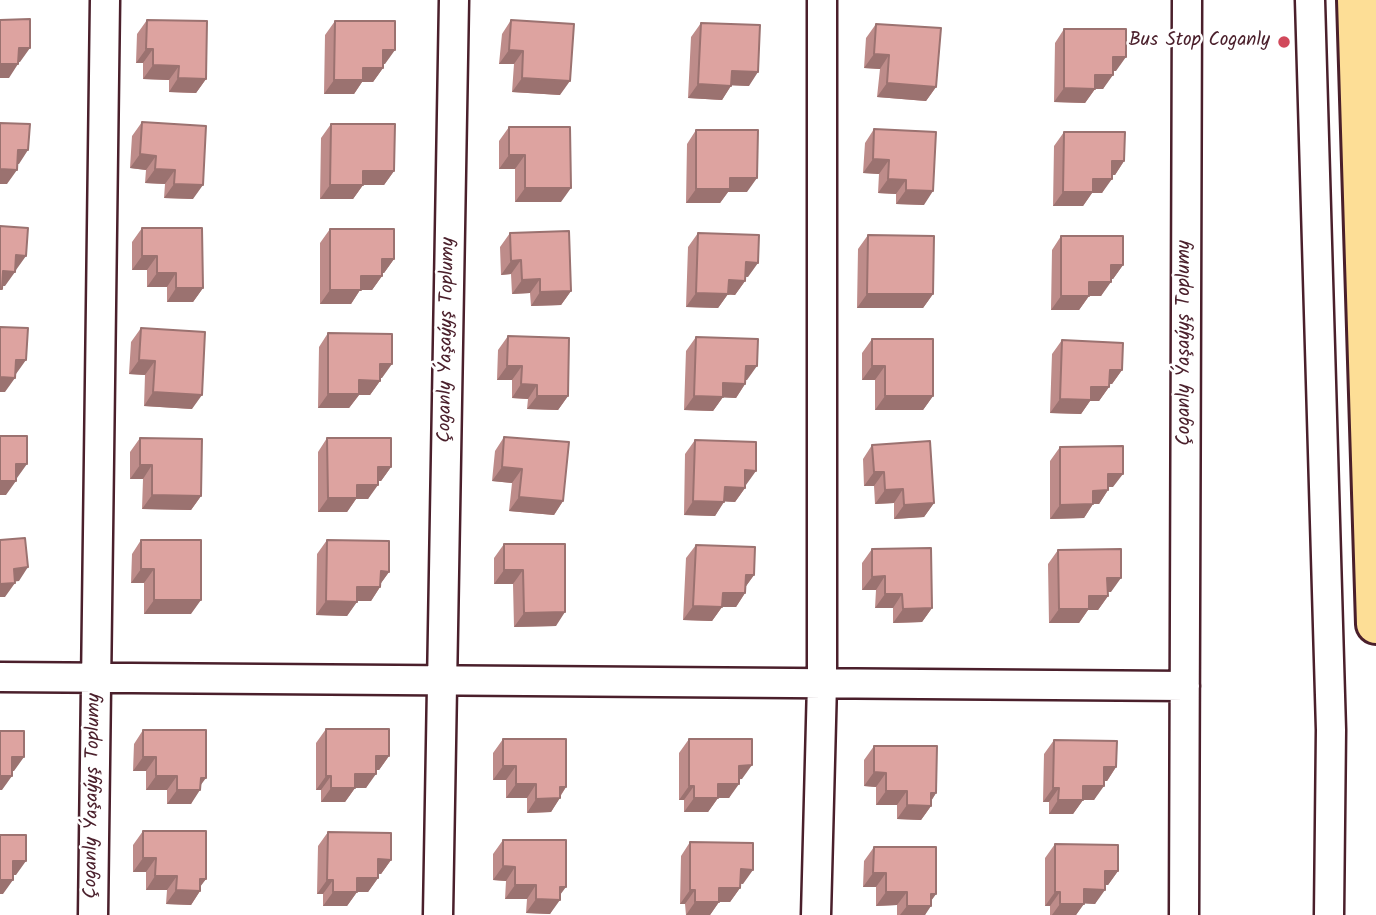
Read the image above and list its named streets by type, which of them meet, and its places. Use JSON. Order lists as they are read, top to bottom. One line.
{"streets":{"street":["Çoganly Ýaşaýyş Toplumy"]},"places":["Bus Stop Coganly"]}
